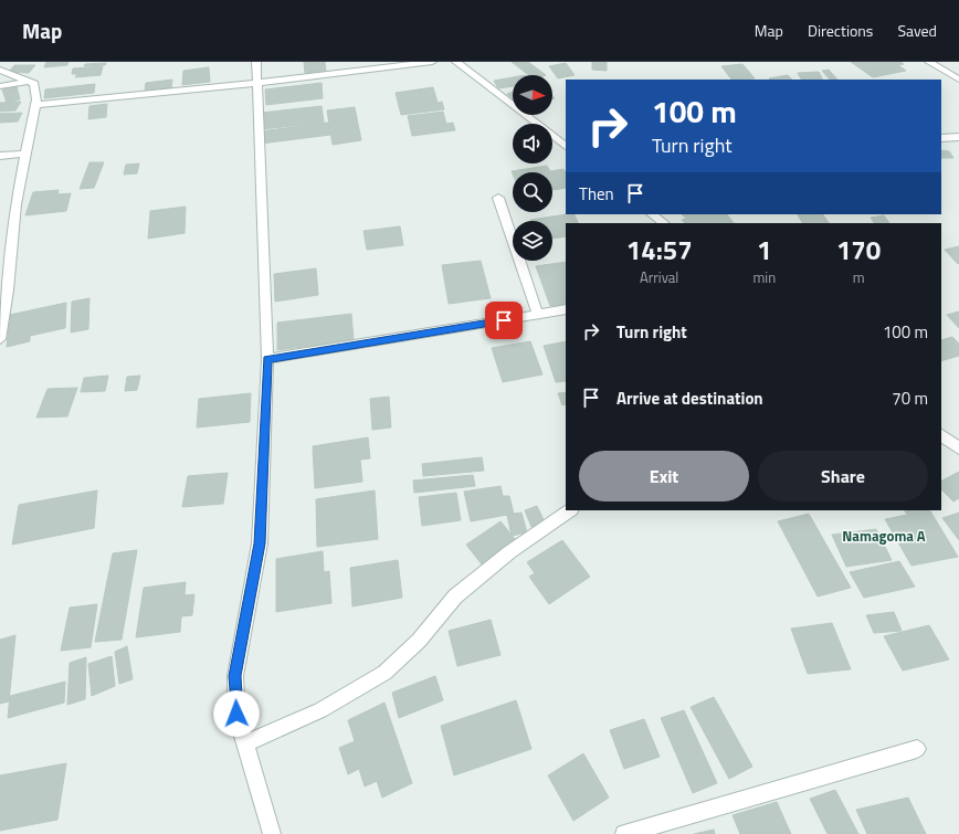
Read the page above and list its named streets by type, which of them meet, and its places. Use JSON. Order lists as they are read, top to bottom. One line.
{"districts":["Namagoma A"],"north":"right","page":{"header":"Map","nav":["Map","Directions","Saved"],"turn":["100 m","Turn right"],"then":"Then","eta":["14:57","Arrival","1","min","170","m"],"list":[{"name":"Turn right","value":"100 m"},{"name":"Arrive at destination","value":"70 m"}],"buttons":["Exit","Share"]}}
